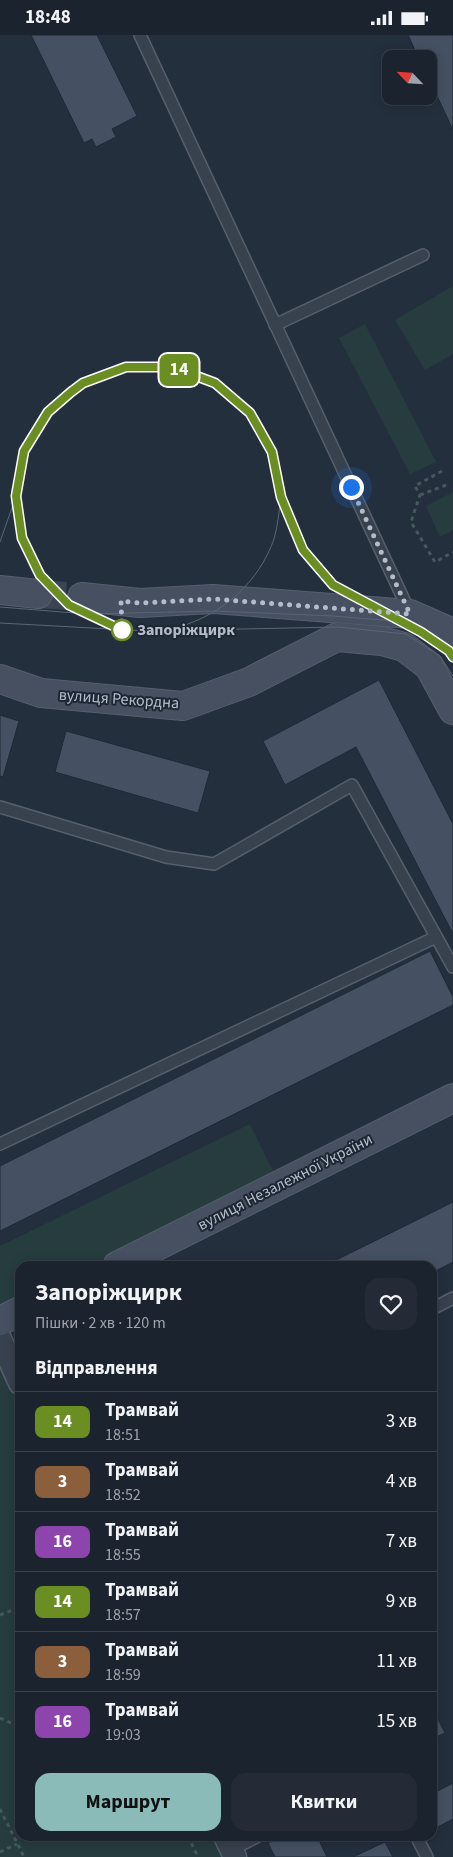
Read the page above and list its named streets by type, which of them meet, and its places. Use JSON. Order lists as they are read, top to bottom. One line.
{"streets":{"street":["вулиця Рекордна","вулиця Незалежної України"]},"places":["Запоріжцирк"],"lines":["tram line 14"],"north":"top left","page":{"status":"18:48","on_map":"14","heading":[["Запоріжцирк","Пішки · 2 хв · 120 m"],"Відправлення"],"list":[{"mark":"14","name":"Трамвай","note":"18:51","value":"3 хв"},{"mark":"3","name":"Трамвай","note":"18:52","value":"4 хв"},{"mark":"16","name":"Трамвай","note":"18:55","value":"7 хв"},{"mark":"14","name":"Трамвай","note":"18:57","value":"9 хв"},{"mark":"3","name":"Трамвай","note":"18:59","value":"11 хв"},{"mark":"16","name":"Трамвай","note":"19:03","value":"15 хв"}],"buttons":["Маршрут","Квитки"]}}
